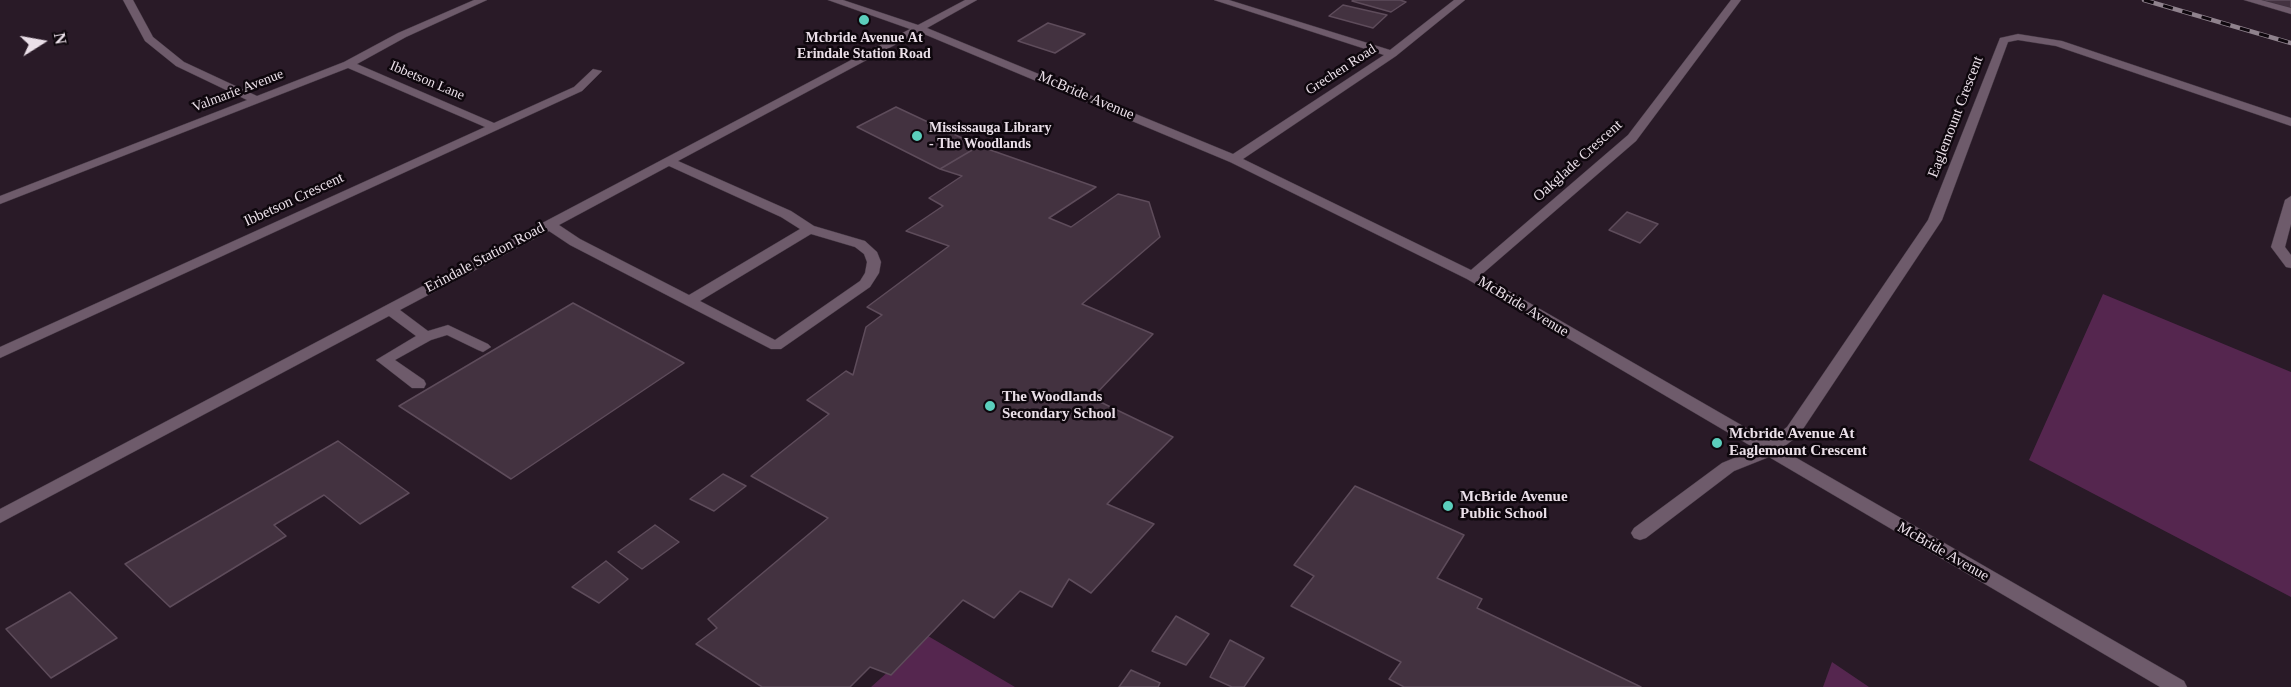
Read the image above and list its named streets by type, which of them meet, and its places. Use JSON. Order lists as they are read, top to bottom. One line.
{"streets":{"street":["Grechen Road","Ibbetson Lane","Valmarie Avenue","McBride Avenue","Eaglemount Crescent","Oakglade Crescent","Ibbetson Crescent","Erindale Station Road"]},"crossings":[["Grechen Road","McBride Avenue"],["Ibbetson Lane","Valmarie Avenue"],["Ibbetson Lane","Ibbetson Crescent"],["McBride Avenue","Eaglemount Crescent"],["McBride Avenue","Oakglade Crescent"],["McBride Avenue","Erindale Station Road"]],"places":["Mcbride Avenue At Erindale Station Road","Mississauga Library - The Woodlands","The Woodlands Secondary School","Mcbride Avenue At Eaglemount Crescent","McBride Avenue Public School"],"north":"right"}
